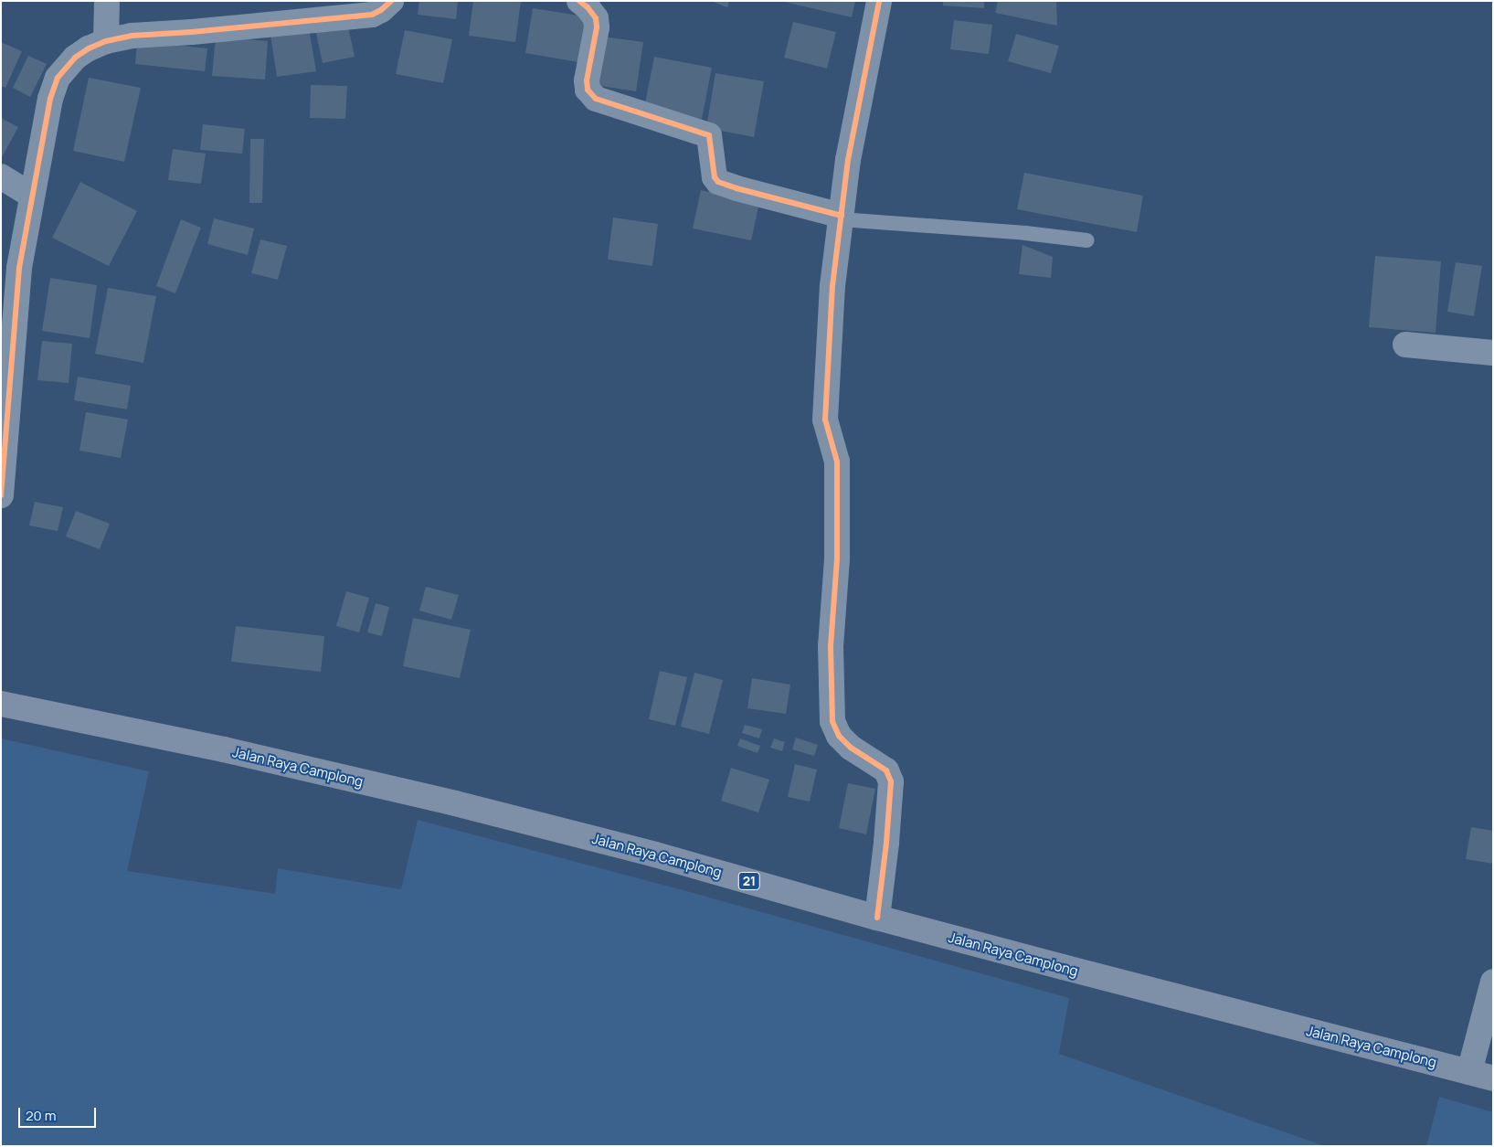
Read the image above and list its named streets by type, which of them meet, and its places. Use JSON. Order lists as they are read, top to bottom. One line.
{"streets":{"highway":["Jalan Raya Camplong","21"]},"scale_bar":"20 m"}
